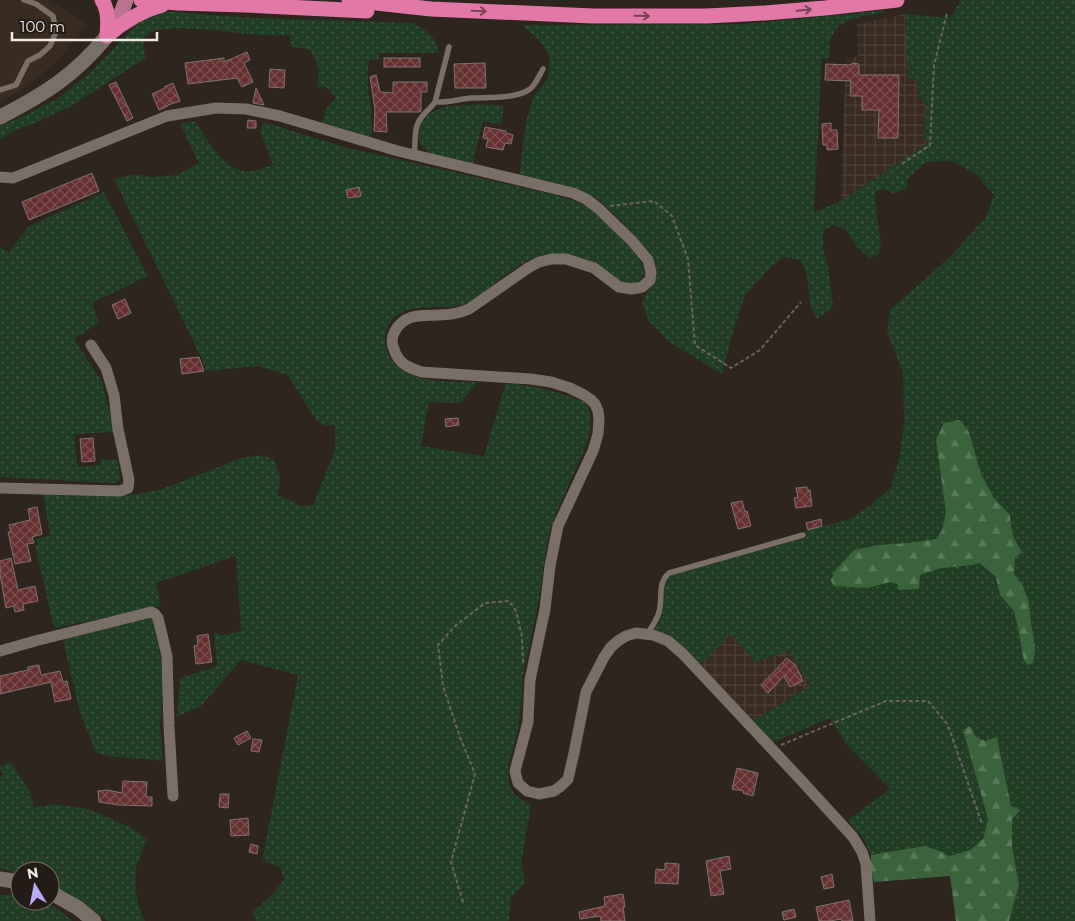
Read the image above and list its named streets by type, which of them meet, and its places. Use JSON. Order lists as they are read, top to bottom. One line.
{"scale_bar":"100 m","north":"top"}
